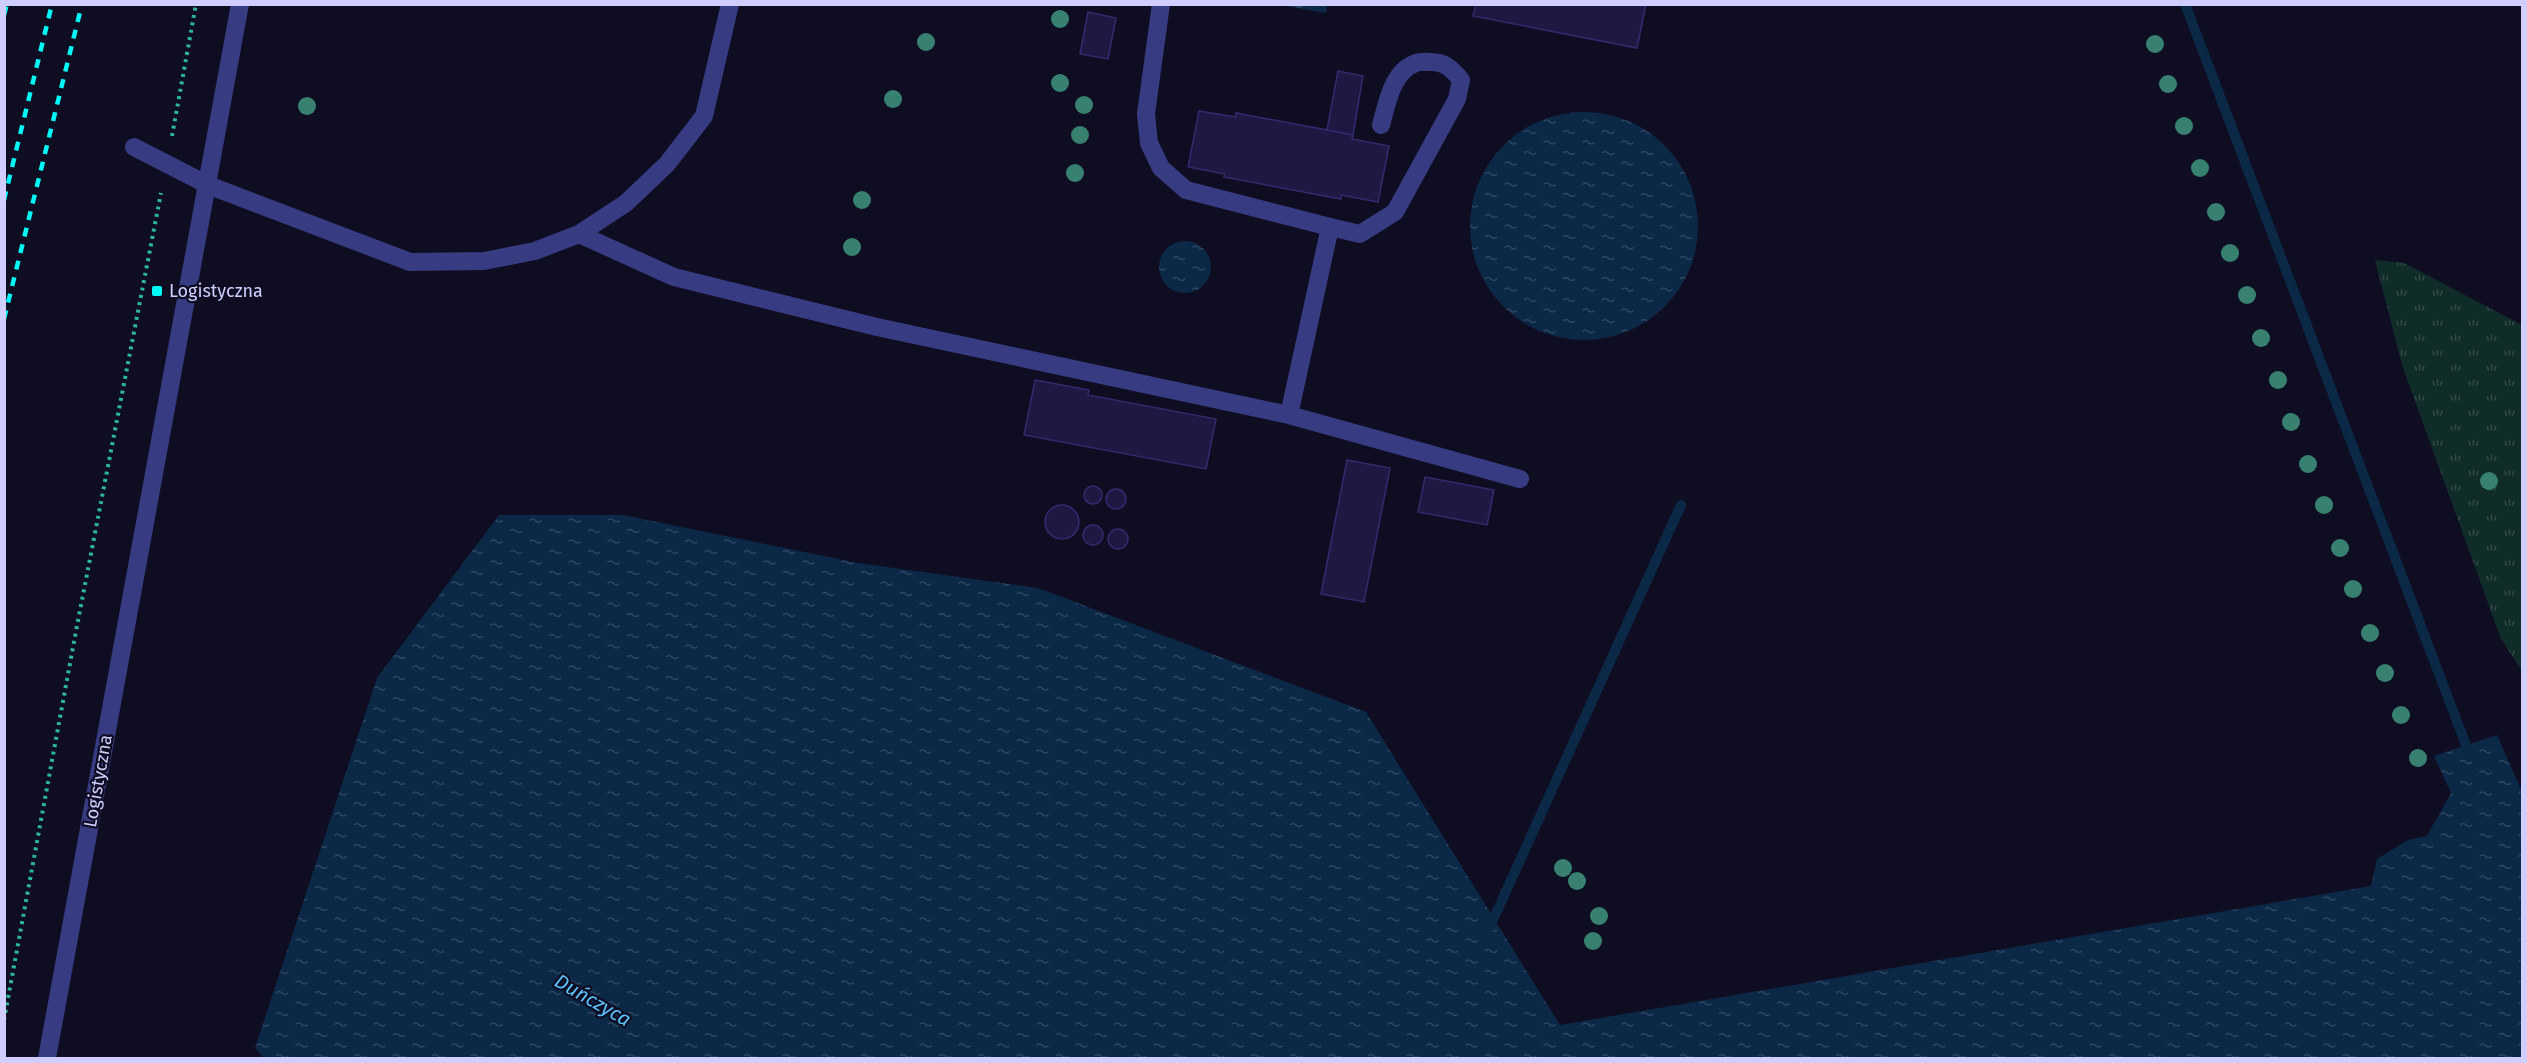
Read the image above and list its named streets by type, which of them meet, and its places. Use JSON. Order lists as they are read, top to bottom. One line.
{"streets":{"street":["Logistyczna"]},"water":["Duńczyca"],"places":{"transit":["Logistyczna"]}}
